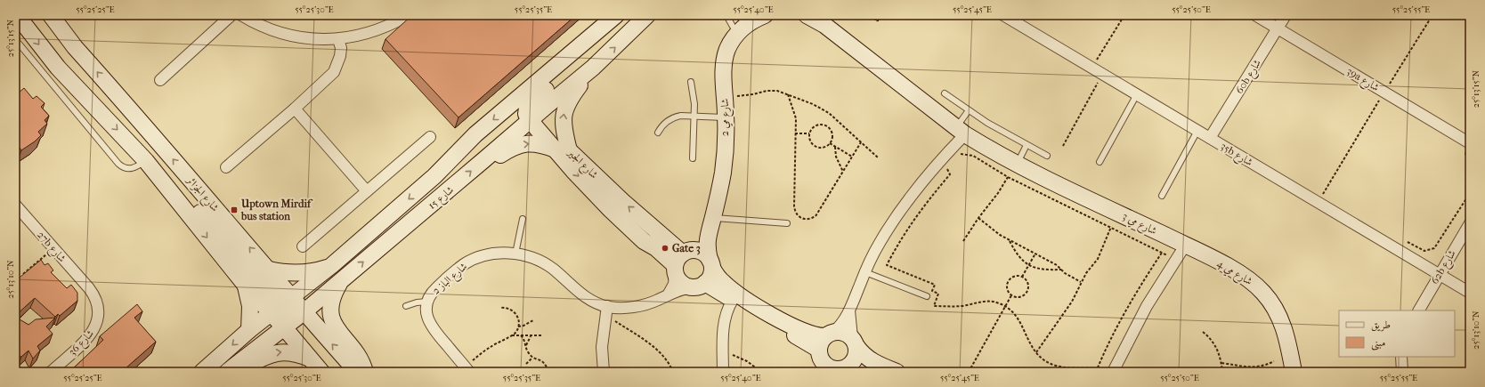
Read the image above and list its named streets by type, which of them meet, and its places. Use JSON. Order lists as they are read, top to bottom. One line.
{"streets":{"street":["60b شارع","39a شارع","شارع مي 2","35b شارع","شارع الجير","شارع الجزائر","شارع 15","شارع مي 3","27b شارع","62b شارع","شارع مي 4","شارع الباز 2","شارع 36"]},"crossings":[["60b شارع","39a شارع"],["60b شارع","35b شارع"],["شارع مي 2","شارع الجير"],["شارع مي 2","شارع الباز 2"],["35b شارع","62b شارع"],["شارع الجير","شارع 15"],["شارع الجير","شارع الباز 2"],["شارع الجزائر","شارع 15"],["شارع مي 3","شارع مي 4"],["27b شارع","شارع 36"]],"places":{"transit":["Uptown Mirdif bus station"],"other":["Gate 3"]},"legend":["طريق","مبنى"],"coordinates":["55°25'25\"E","55°25'30\"E","55°25'35\"E","55°25'40\"E","55°25'45\"E","55°25'50\"E","55°25'55\"E","25°13'15\"N","25°13'10\"N"]}
